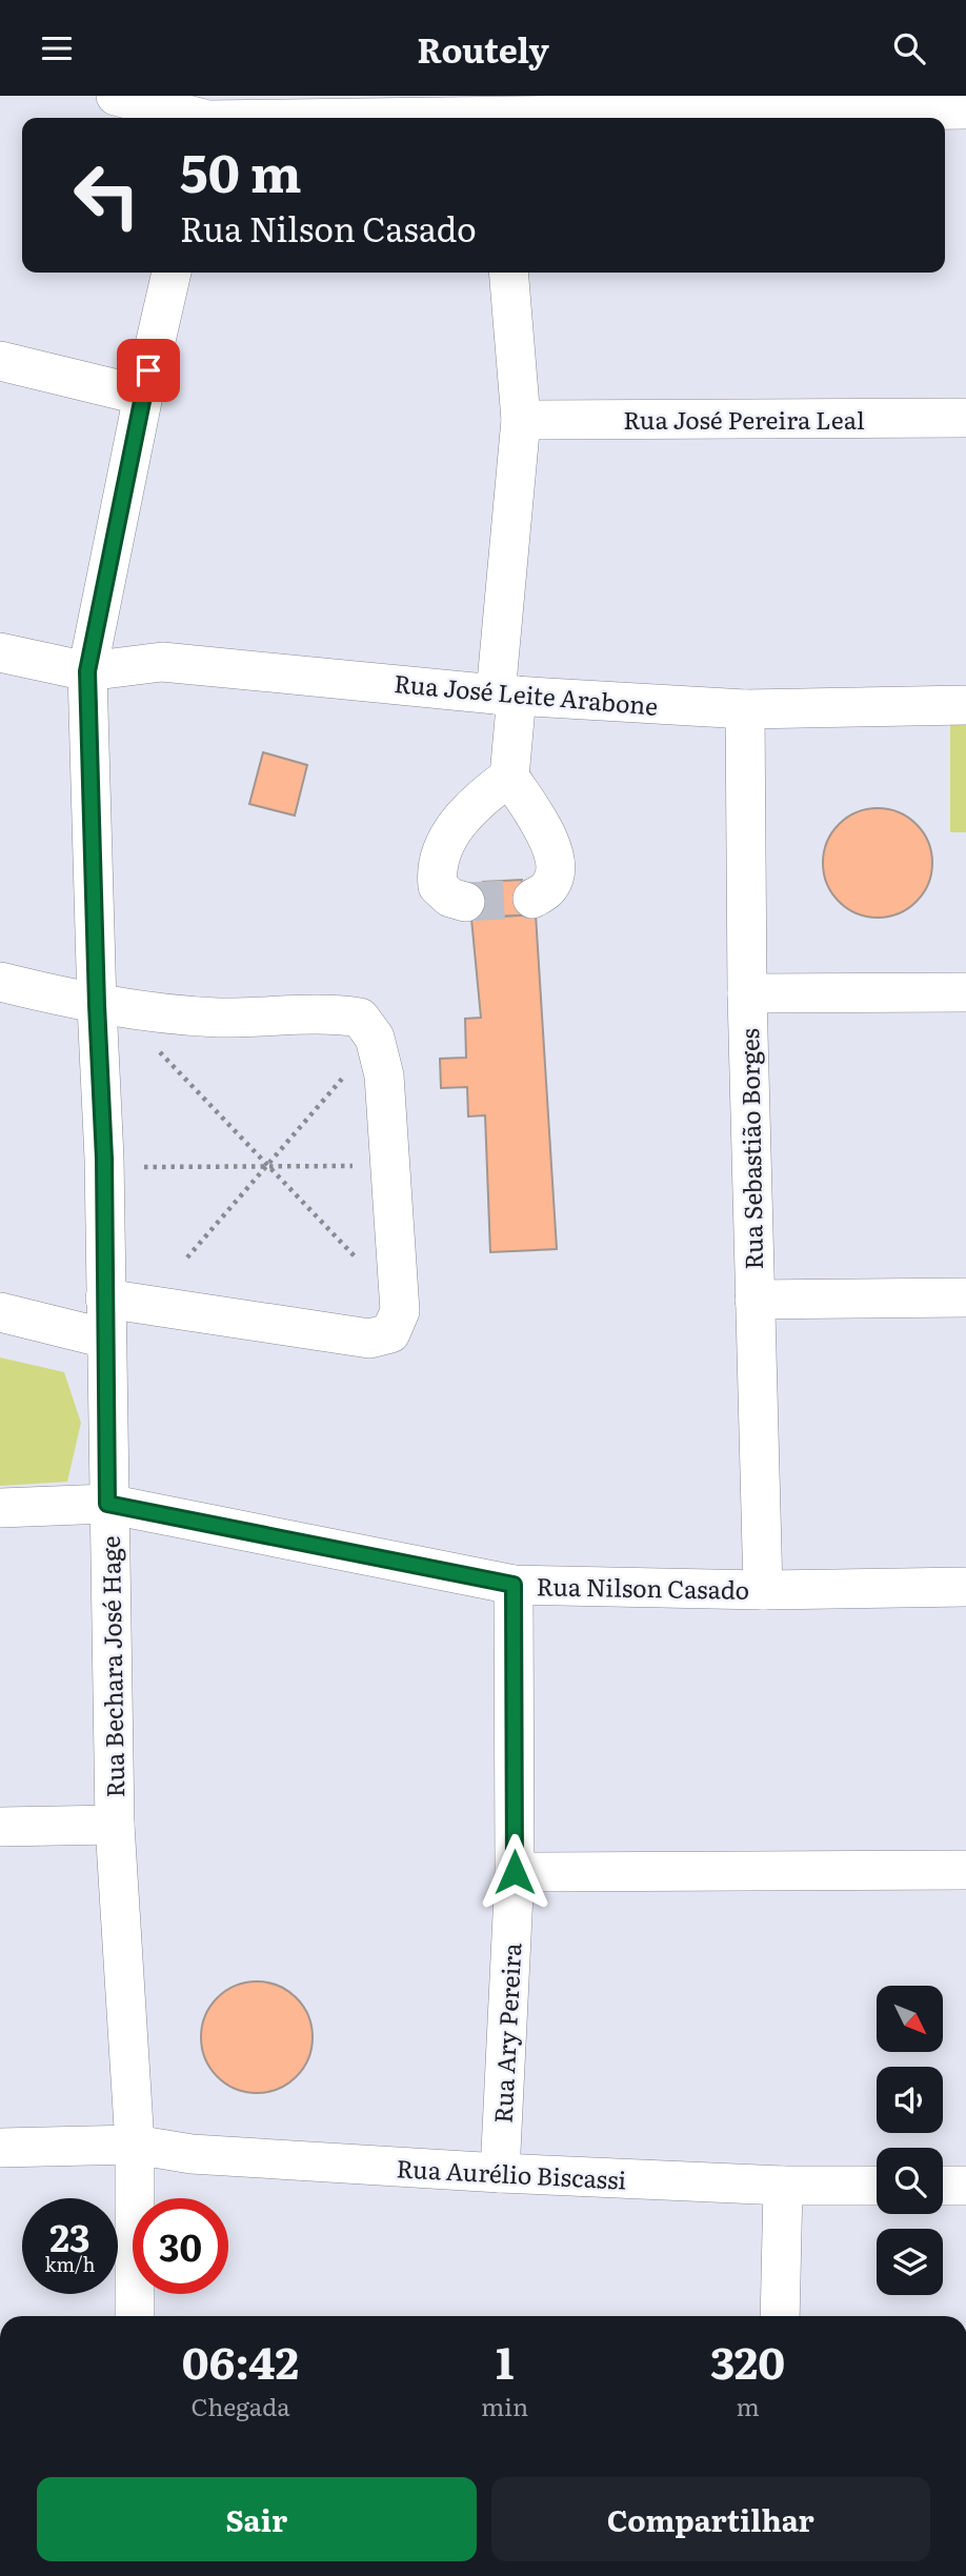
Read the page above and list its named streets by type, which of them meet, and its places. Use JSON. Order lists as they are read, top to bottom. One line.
{"streets":{"street":["Rua José Pereira Leal","Rua José Leite Arabone","Rua Sebastião Borges","Rua Nilson Casado","Rua Bechara José Hage","Rua Ary Pereira","Rua Aurélio Biscassi"]},"crossings":[["Rua José Leite Arabone","Rua Sebastião Borges"],["Rua José Leite Arabone","Rua Bechara José Hage"],["Rua Sebastião Borges","Rua Nilson Casado"],["Rua Nilson Casado","Rua Bechara José Hage"],["Rua Nilson Casado","Rua Ary Pereira"],["Rua Bechara José Hage","Rua Aurélio Biscassi"],["Rua Ary Pereira","Rua Aurélio Biscassi"]],"north":"bottom right","page":{"header":"Routely","turn":["50 m","Rua Nilson Casado"],"speed":"23 km/h","limit":"30","eta":["06:42","Chegada","1","min","320","m"],"buttons":["Sair","Compartilhar"]}}
